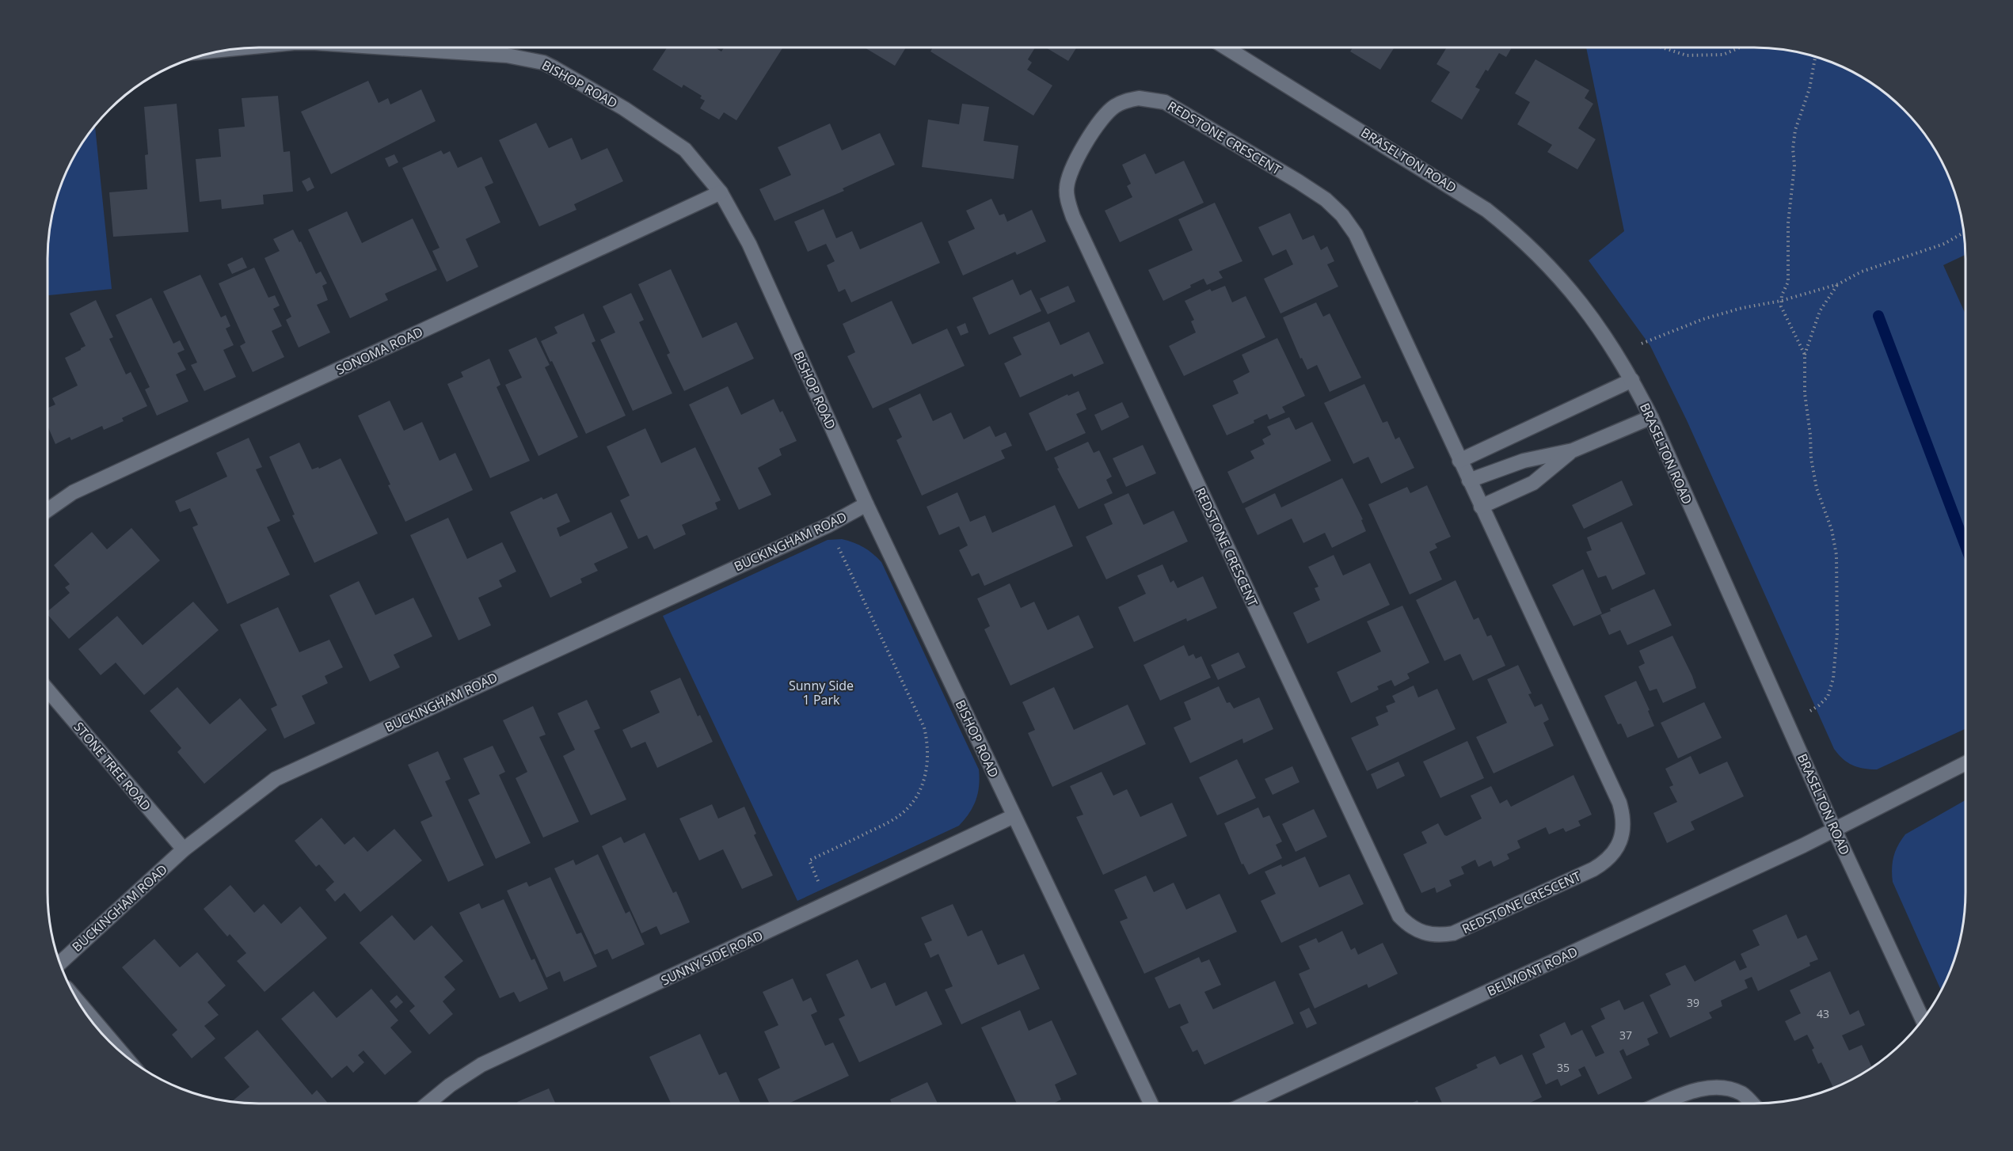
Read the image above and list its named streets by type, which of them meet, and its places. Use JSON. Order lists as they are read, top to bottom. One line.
{"streets":{"street":["BISHOP ROAD","REDSTONE CRESCENT","BRASELTON ROAD","SONOMA ROAD","BUCKINGHAM ROAD","STONE TREE ROAD","SUNNY SIDE ROAD","BELMONT ROAD"]},"crossings":[["BISHOP ROAD","SONOMA ROAD"],["BISHOP ROAD","BUCKINGHAM ROAD"],["BISHOP ROAD","SUNNY SIDE ROAD"],["BRASELTON ROAD","BELMONT ROAD"],["BUCKINGHAM ROAD","STONE TREE ROAD"]],"parks":["Sunny Side 1 Park"],"house_numbers":["39","43","37","35"]}
